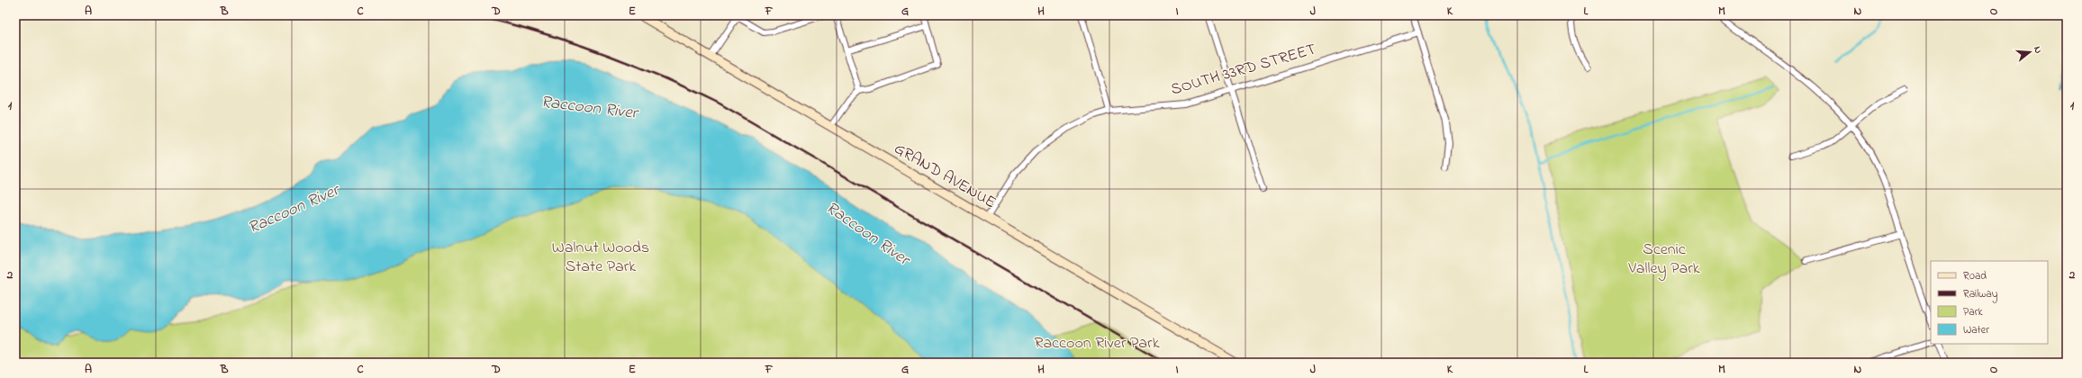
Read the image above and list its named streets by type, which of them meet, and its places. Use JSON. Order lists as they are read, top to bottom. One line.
{"streets":{"main road":["GRAND AVENUE"],"street":["SOUTH 33RD STREET"]},"crossings":[["SOUTH 33RD STREET","GRAND AVENUE"]],"water":["Raccoon River"],"parks":["Walnut Woods State Park","Scenic Valley Park","Raccoon River Park"],"legend":["Road","Railway","Park","Water"],"north":"right","grid":{"columns":["A","B","C","D","E","F","G","H","I","J","K","L","M","N","O"],"rows":["1","2"]}}
